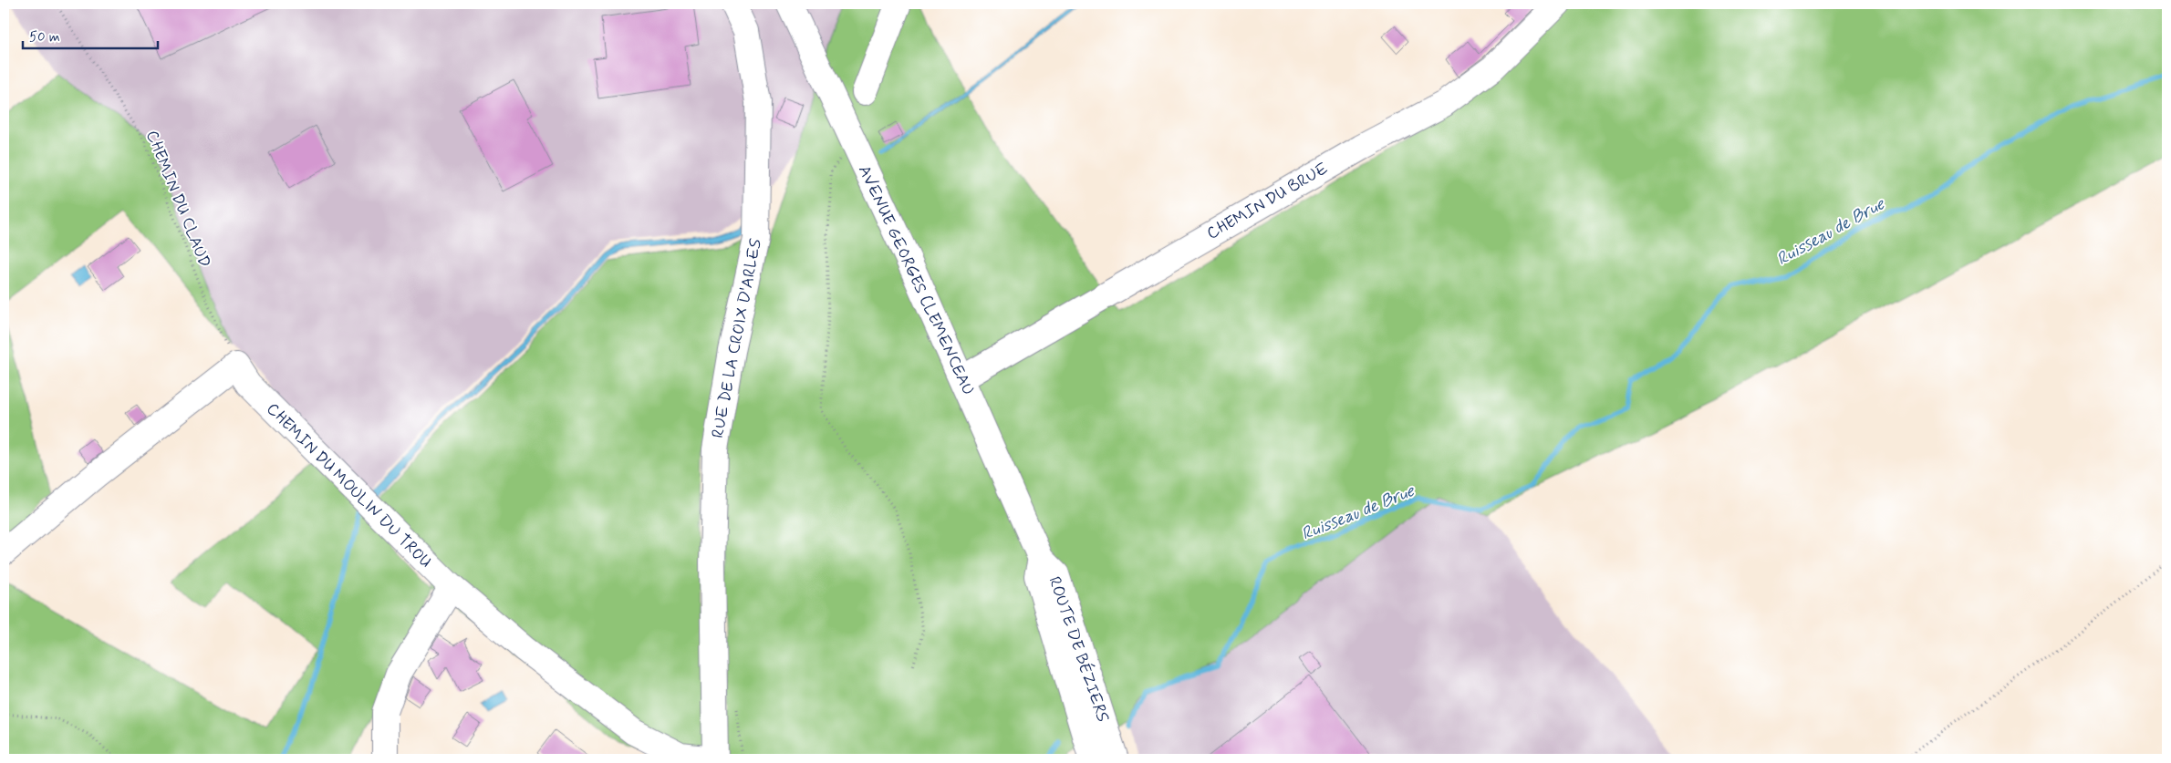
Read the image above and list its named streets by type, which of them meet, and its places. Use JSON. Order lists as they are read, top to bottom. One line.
{"streets":{"street":["CHEMIN DU BRUE","AVENUE GEORGES CLEMENCEAU","RUE DE LA CROIX D'ARLES","CHEMIN DU MOULIN DU TROU","ROUTE DE BÉZIERS"],"path":["CHEMIN DU CLAUD"]},"crossings":[["CHEMIN DU CLAUD","CHEMIN DU MOULIN DU TROU"],["CHEMIN DU BRUE","AVENUE GEORGES CLEMENCEAU"],["AVENUE GEORGES CLEMENCEAU","ROUTE DE BÉZIERS"],["RUE DE LA CROIX D'ARLES","CHEMIN DU MOULIN DU TROU"]],"water":["Ruisseau de Brue"],"scale_bar":"50 m"}
